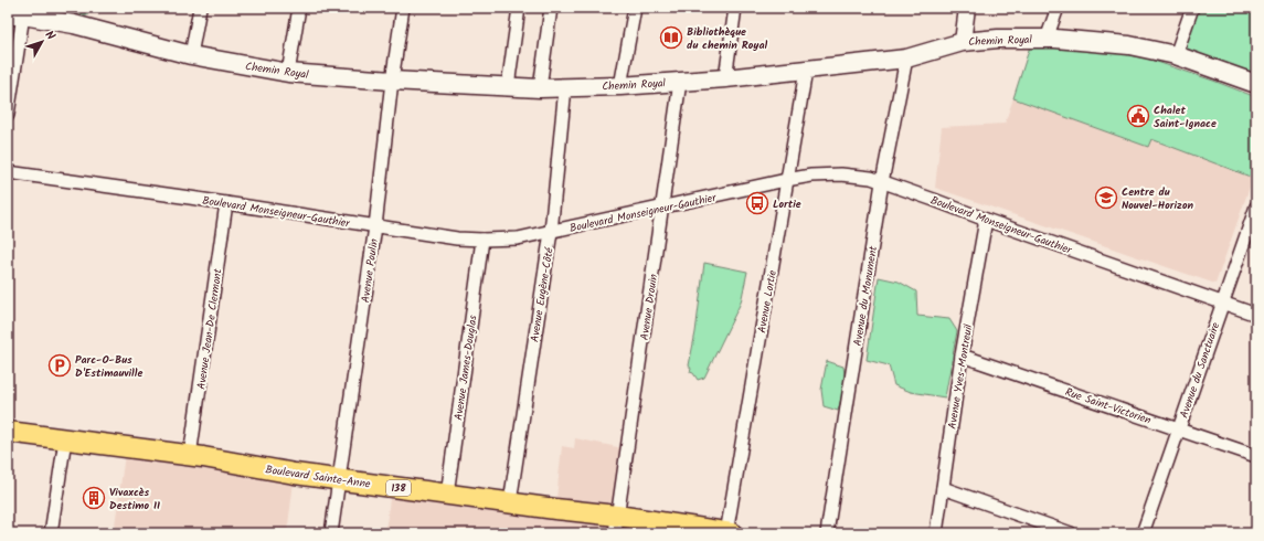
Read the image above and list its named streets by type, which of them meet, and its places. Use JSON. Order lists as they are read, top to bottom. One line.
{"streets":{"main road":["Chemin Royal","Boulevard Sainte-Anne","138"],"street":["Boulevard Monseigneur-Gauthier","Avenue Poulin","Avenue Eugène-Côté","Avenue du Monument","Avenue Lortie","Avenue Drouin","Avenue Jean-De Clermont","Avenue James-Douglas","Avenue du Sanctuaire","Avenue Yves-Montreuil","Rue Saint-Victorien"]},"crossings":[["Chemin Royal","Avenue Poulin"],["Chemin Royal","Avenue Eugène-Côté"],["Chemin Royal","Avenue du Monument"],["Chemin Royal","Avenue Lortie"],["Chemin Royal","Avenue Drouin"],["Boulevard Monseigneur-Gauthier","Avenue Poulin"],["Boulevard Monseigneur-Gauthier","Avenue Eugène-Côté"],["Boulevard Monseigneur-Gauthier","Avenue du Monument"],["Boulevard Monseigneur-Gauthier","Avenue Lortie"],["Boulevard Monseigneur-Gauthier","Avenue Drouin"],["Boulevard Monseigneur-Gauthier","Avenue Jean-De Clermont"],["Boulevard Monseigneur-Gauthier","Avenue James-Douglas"],["Boulevard Monseigneur-Gauthier","Avenue du Sanctuaire"],["Boulevard Monseigneur-Gauthier","Avenue Yves-Montreuil"],["Avenue Poulin","Boulevard Sainte-Anne"],["Avenue Eugène-Côté","Boulevard Sainte-Anne"],["Avenue Lortie","Boulevard Sainte-Anne"],["Avenue Drouin","Boulevard Sainte-Anne"],["Avenue Jean-De Clermont","Boulevard Sainte-Anne"],["Avenue James-Douglas","Boulevard Sainte-Anne"],["Avenue du Sanctuaire","Rue Saint-Victorien"],["Avenue Yves-Montreuil","Rue Saint-Victorien"]],"places":{"library":["Bibliothèque du chemin Royal"],"public building":["Chalet Saint-Ignace"],"school or university":["Centre du Nouvel-Horizon"],"bus stop":["Lortie"],"parking":["Parc-O-Bus D'Estimauville"],"building":["Vivaxcès Destimo II"]},"north":"top right"}
